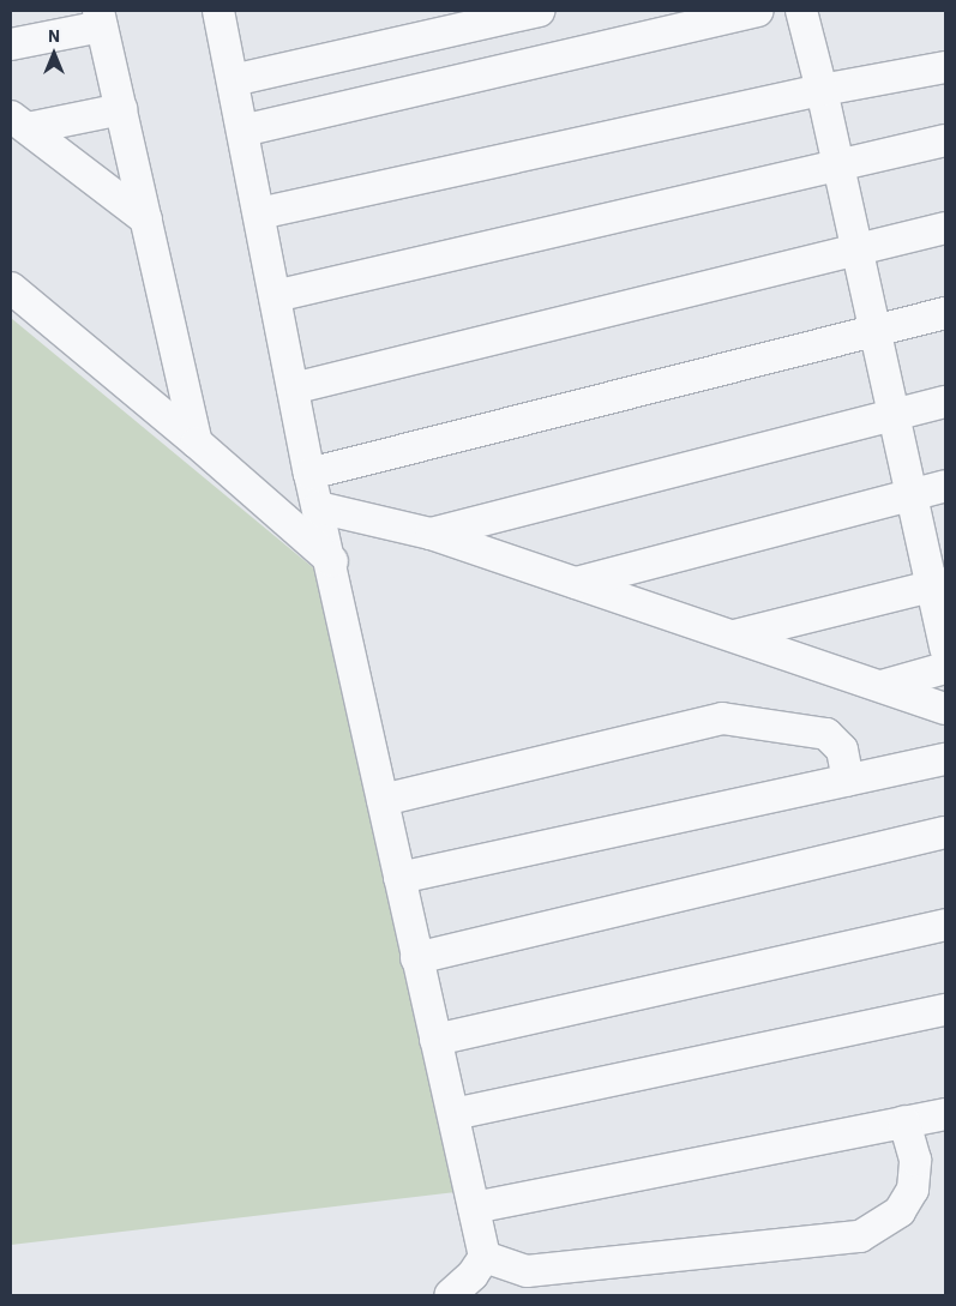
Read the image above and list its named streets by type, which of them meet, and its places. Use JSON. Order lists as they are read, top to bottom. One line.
{"north":"top"}
